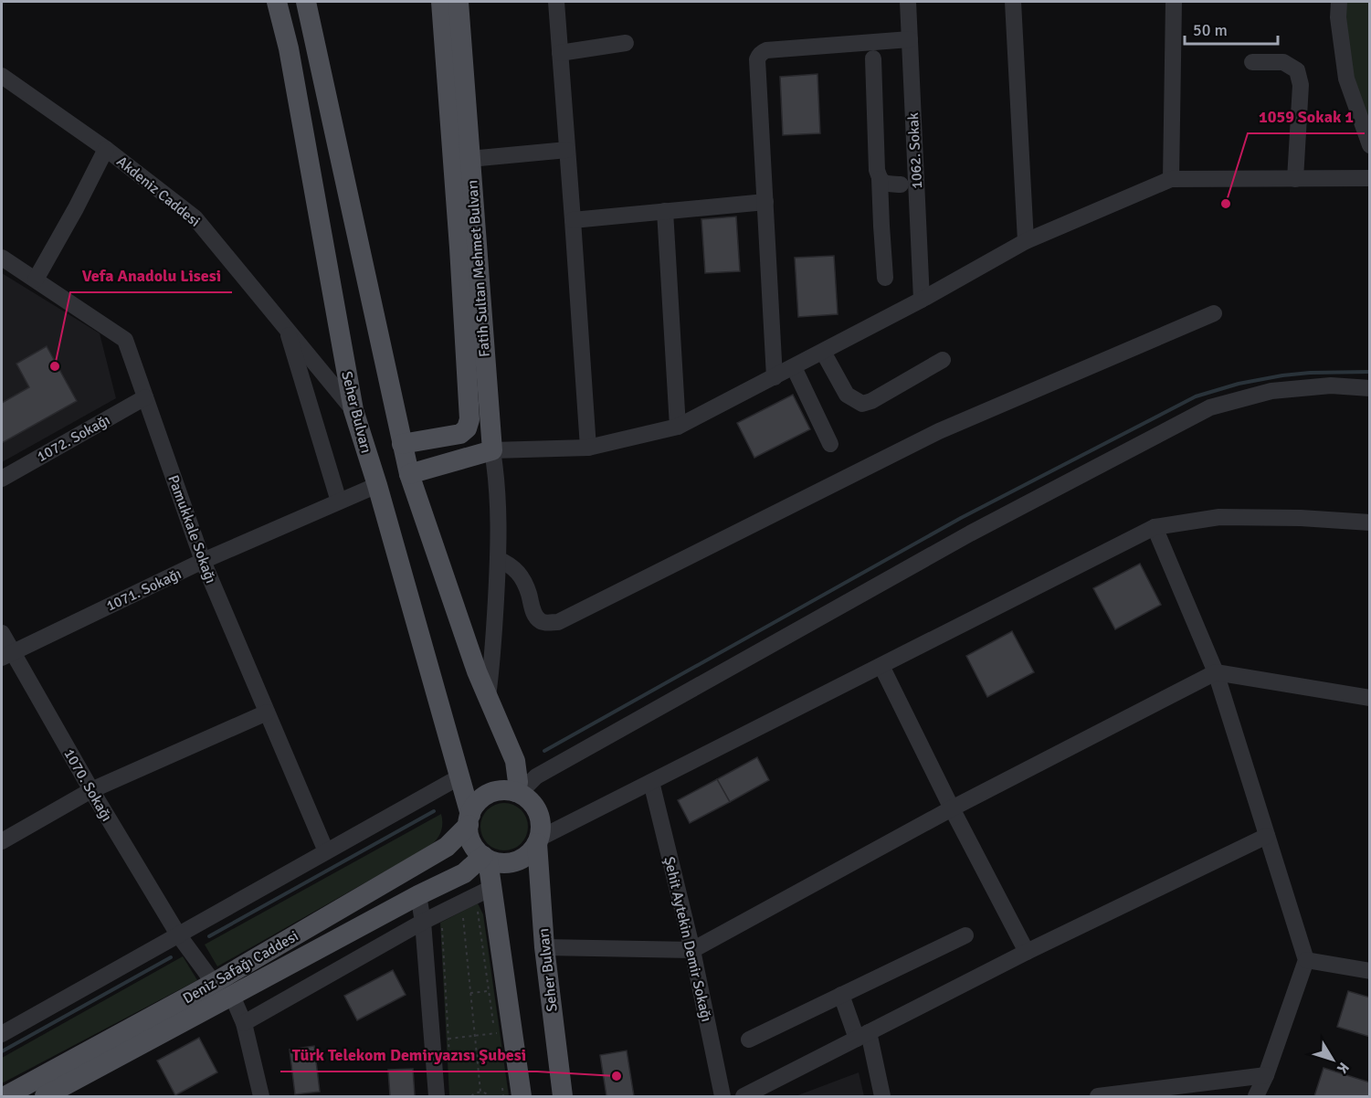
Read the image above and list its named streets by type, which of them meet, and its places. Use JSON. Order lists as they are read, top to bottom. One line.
{"streets":{"main road":["Fatih Sultan Mehmet Bulvarı","Seher Bulvarı","Deniz Safağı Caddesi"],"street":["1062. Sokak","Akdeniz Caddesi","1072. Sokağı","Pamukkale Sokağı","1071. Sokağı","1070. Sokağı","Şehit Aytekin Demir Sokağı"]},"crossings":[["Akdeniz Caddesi","Seher Bulvarı"],["Seher Bulvarı","1071. Sokağı"],["Seher Bulvarı","Deniz Safağı Caddesi"],["1072. Sokağı","Pamukkale Sokağı"],["Pamukkale Sokağı","1071. Sokağı"],["1071. Sokağı","1070. Sokağı"],["1070. Sokağı","Deniz Safağı Caddesi"]],"places":["1059 Sokak 1","Vefa Anadolu Lisesi","Türk Telekom Demiryazısı Şubesi"],"scale_bar":"50 m","north":"bottom right"}
